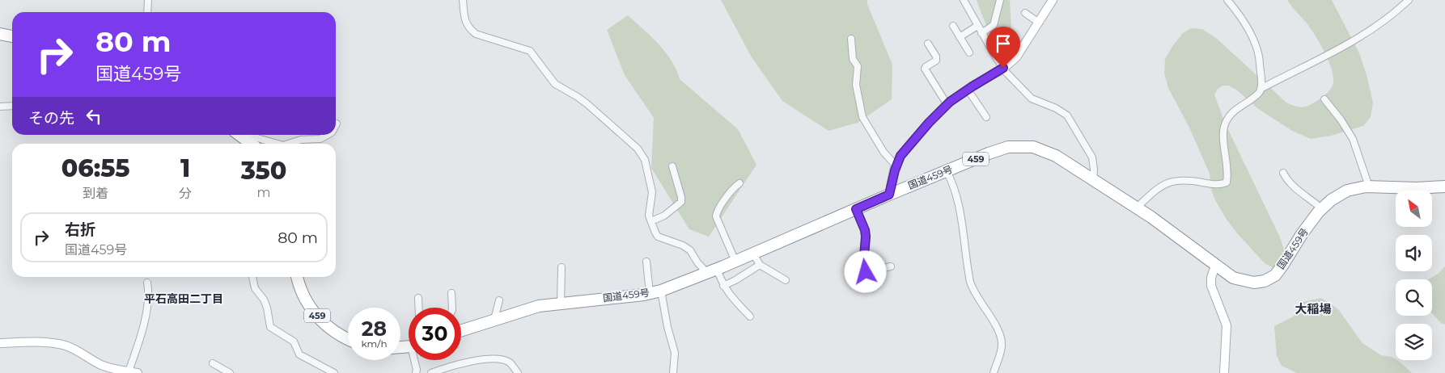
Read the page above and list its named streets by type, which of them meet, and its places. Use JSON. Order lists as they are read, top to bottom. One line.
{"streets":{"highway":["459","国道459号"]},"districts":["平石高田二丁目","大稲場"],"north":"top left","page":{"turn":["80 m","国道459号"],"then":"その先","eta":["06:55","到着","1","分","350","m"],"list":[{"name":"右折","note":"国道459号","value":"80 m"}],"speed":"28 km/h","limit":"30"}}
